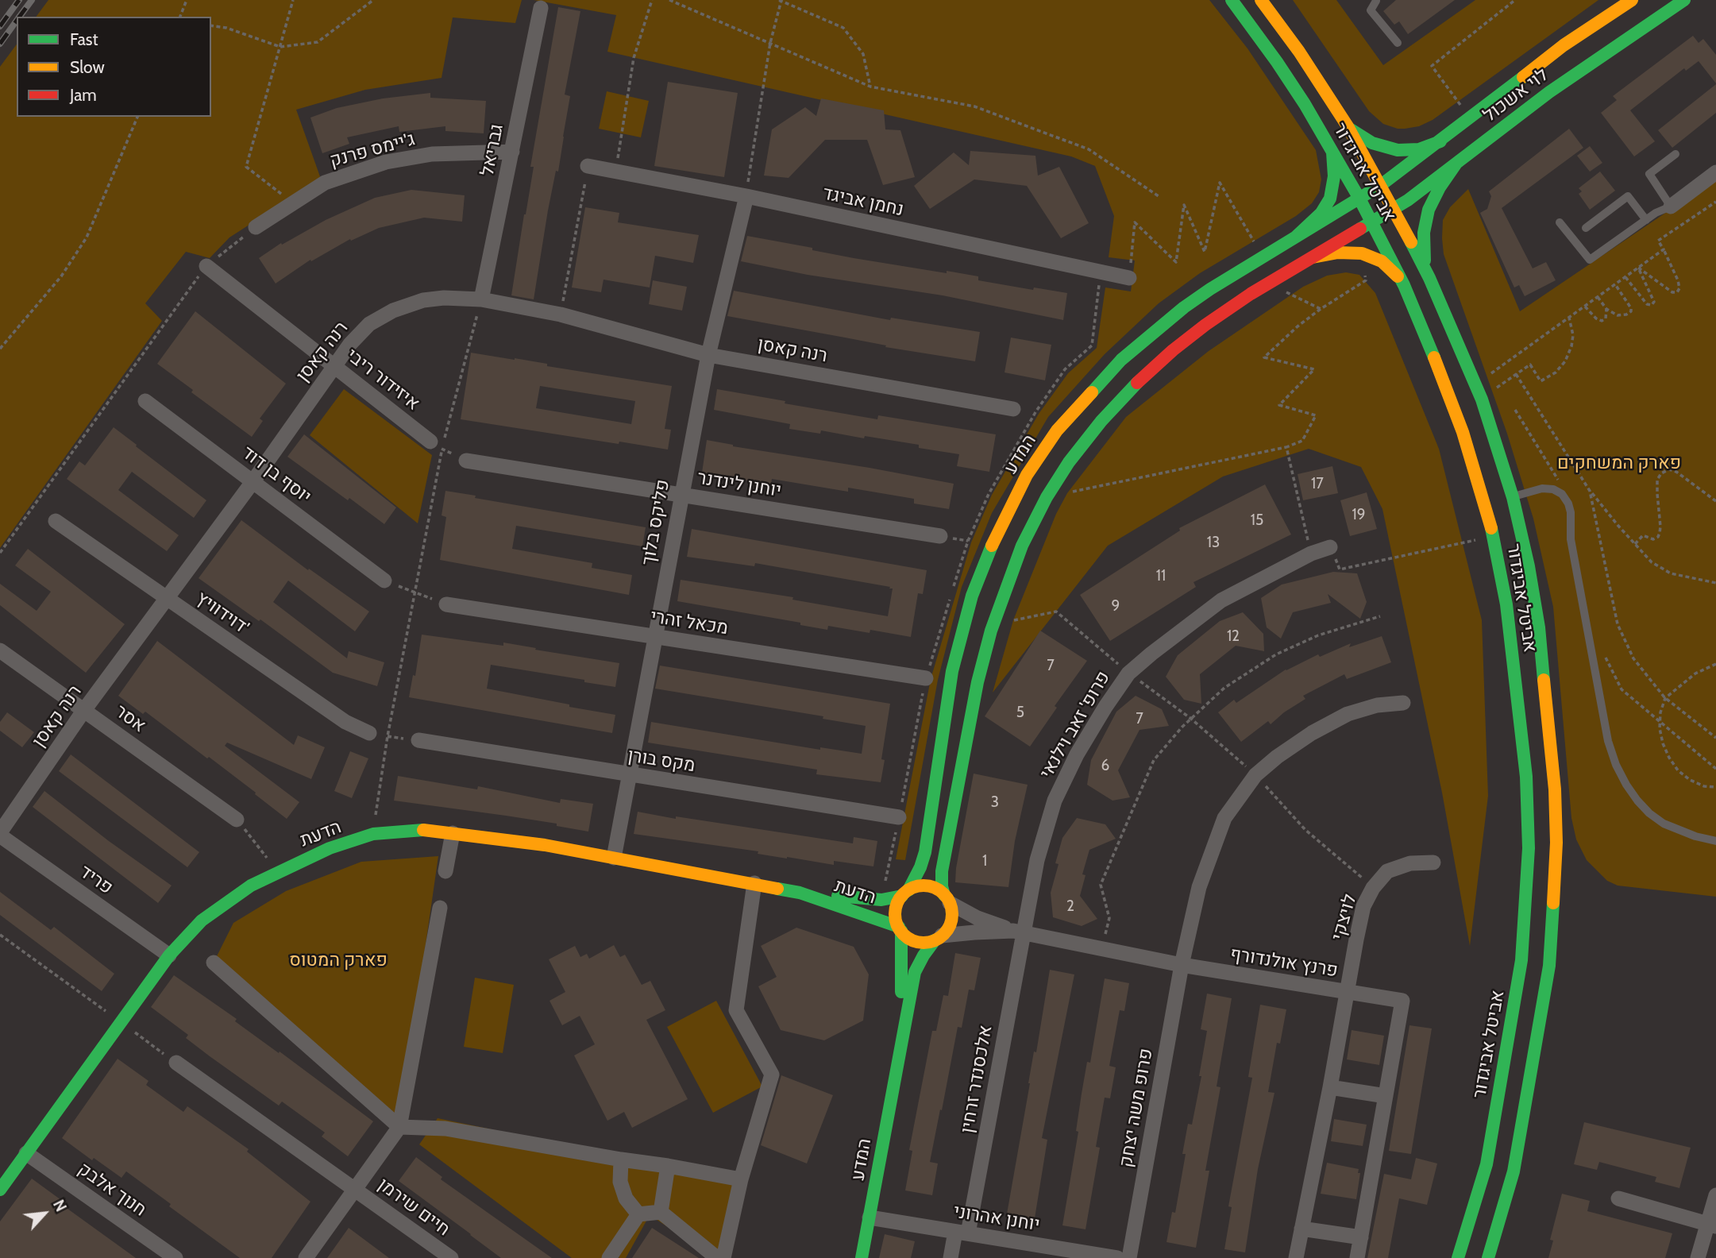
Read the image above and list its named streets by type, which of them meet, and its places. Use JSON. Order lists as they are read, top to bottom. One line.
{"streets":{"street":["לוי אשכול","ג'יימס פרנק","גבריאל","אביטל אביגדור","נחמן אביגד","רנה קאסן","איזידור ריבי","המדע","יוסף בן דוד","יוחנן לינדנר","פליקס בלוך","דוידוויץ'","מכאל זהרי","אסר","פרופ' זאב וילנאי","מקס בורן","הדעת","פריד","לויצקי","פרנץ אולנדורף","אלכסנדר זרחין","פרופ משה יצחק","חנוך אלבק","חיים שירמן","יוחנן אהרוני"]},"crossings":[["לוי אשכול","אביטל אביגדור"],["לוי אשכול","המדע"],["ג'יימס פרנק","גבריאל"],["גבריאל","רנה קאסן"],["אביטל אביגדור","המדע"],["נחמן אביגד","פליקס בלוך"],["רנה קאסן","איזידור ריבי"],["רנה קאסן","יוסף בן דוד"],["רנה קאסן","פליקס בלוך"],["רנה קאסן","דוידוויץ'"],["רנה קאסן","אסר"],["רנה קאסן","פריד"],["המדע","הדעת"],["המדע","פרנץ אולנדורף"],["המדע","יוחנן אהרוני"],["יוחנן לינדנר","פליקס בלוך"],["פליקס בלוך","מכאל זהרי"],["פליקס בלוך","מקס בורן"],["פליקס בלוך","הדעת"],["פרופ' זאב וילנאי","פרנץ אולנדורף"],["פרופ' זאב וילנאי","אלכסנדר זרחין"],["הדעת","פריד"],["הדעת","פרנץ אולנדורף"],["הדעת","חנוך אלבק"],["לויצקי","פרנץ אולנדורף"],["פרנץ אולנדורף","אלכסנדר זרחין"],["פרנץ אולנדורף","פרופ משה יצחק"],["אלכסנדר זרחין","יוחנן אהרוני"]],"parks":["פארק המשחקים","פארק המטוס"],"house_numbers":["17","19","15","13","11","9","12","7","5","7","6","3","1","2"],"legend":["Fast","Slow","Jam"],"north":"top right"}
